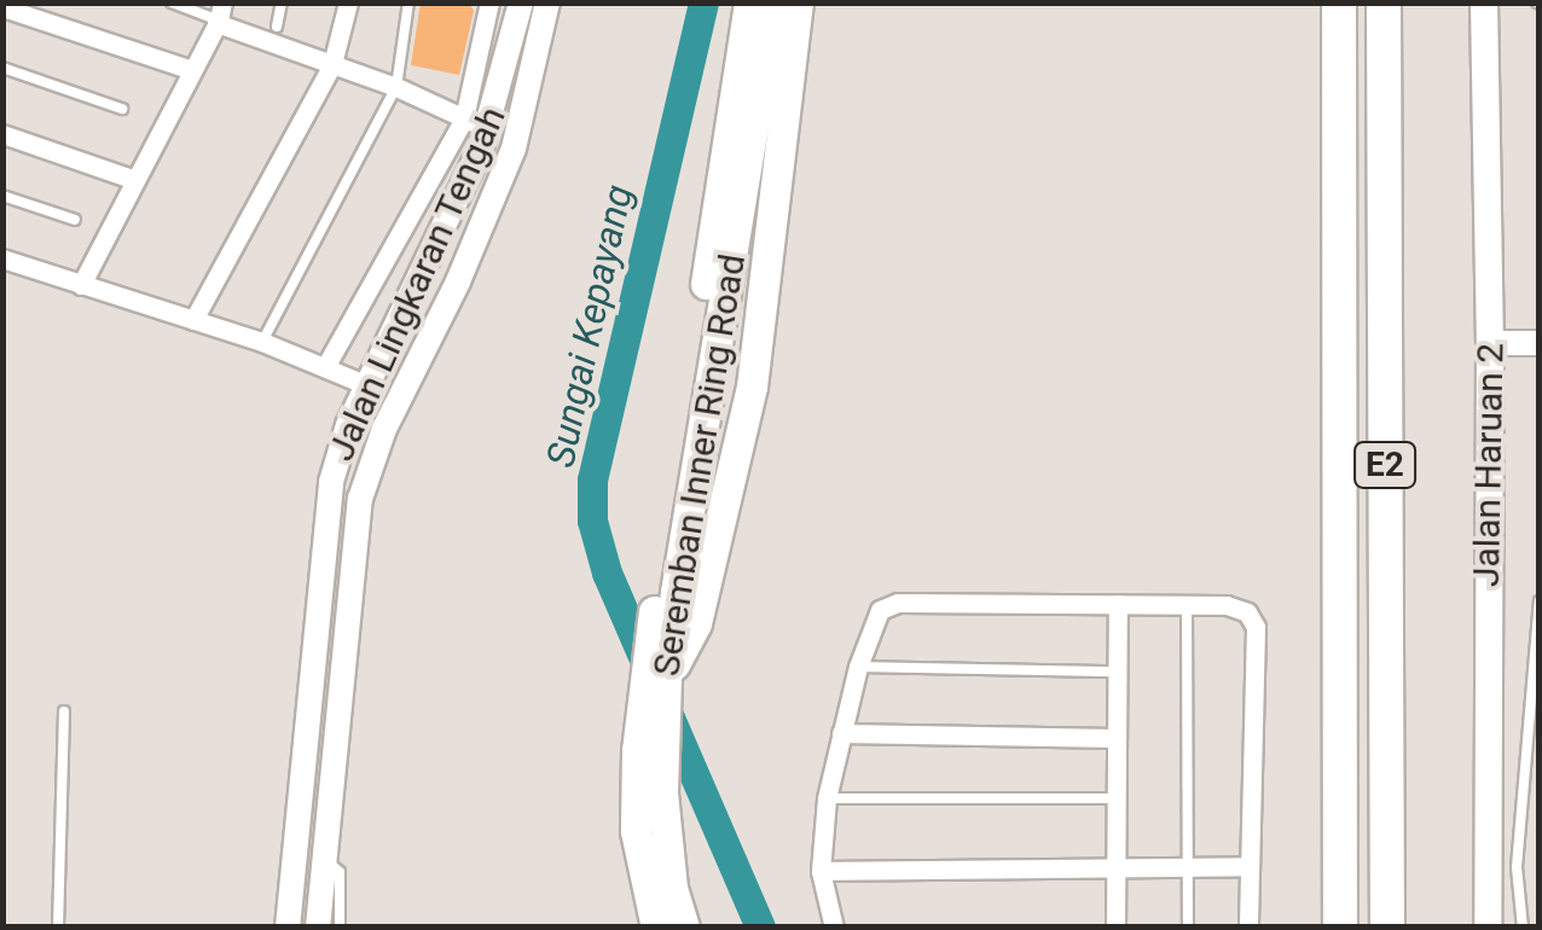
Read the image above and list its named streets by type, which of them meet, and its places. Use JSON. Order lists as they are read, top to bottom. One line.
{"streets":{"highway":["E2"],"main road":["Seremban Inner Ring Road","Jalan Haruan 2"],"street":["Jalan Lingkaran Tengah"]},"water":["Sungai Kepayang"]}
